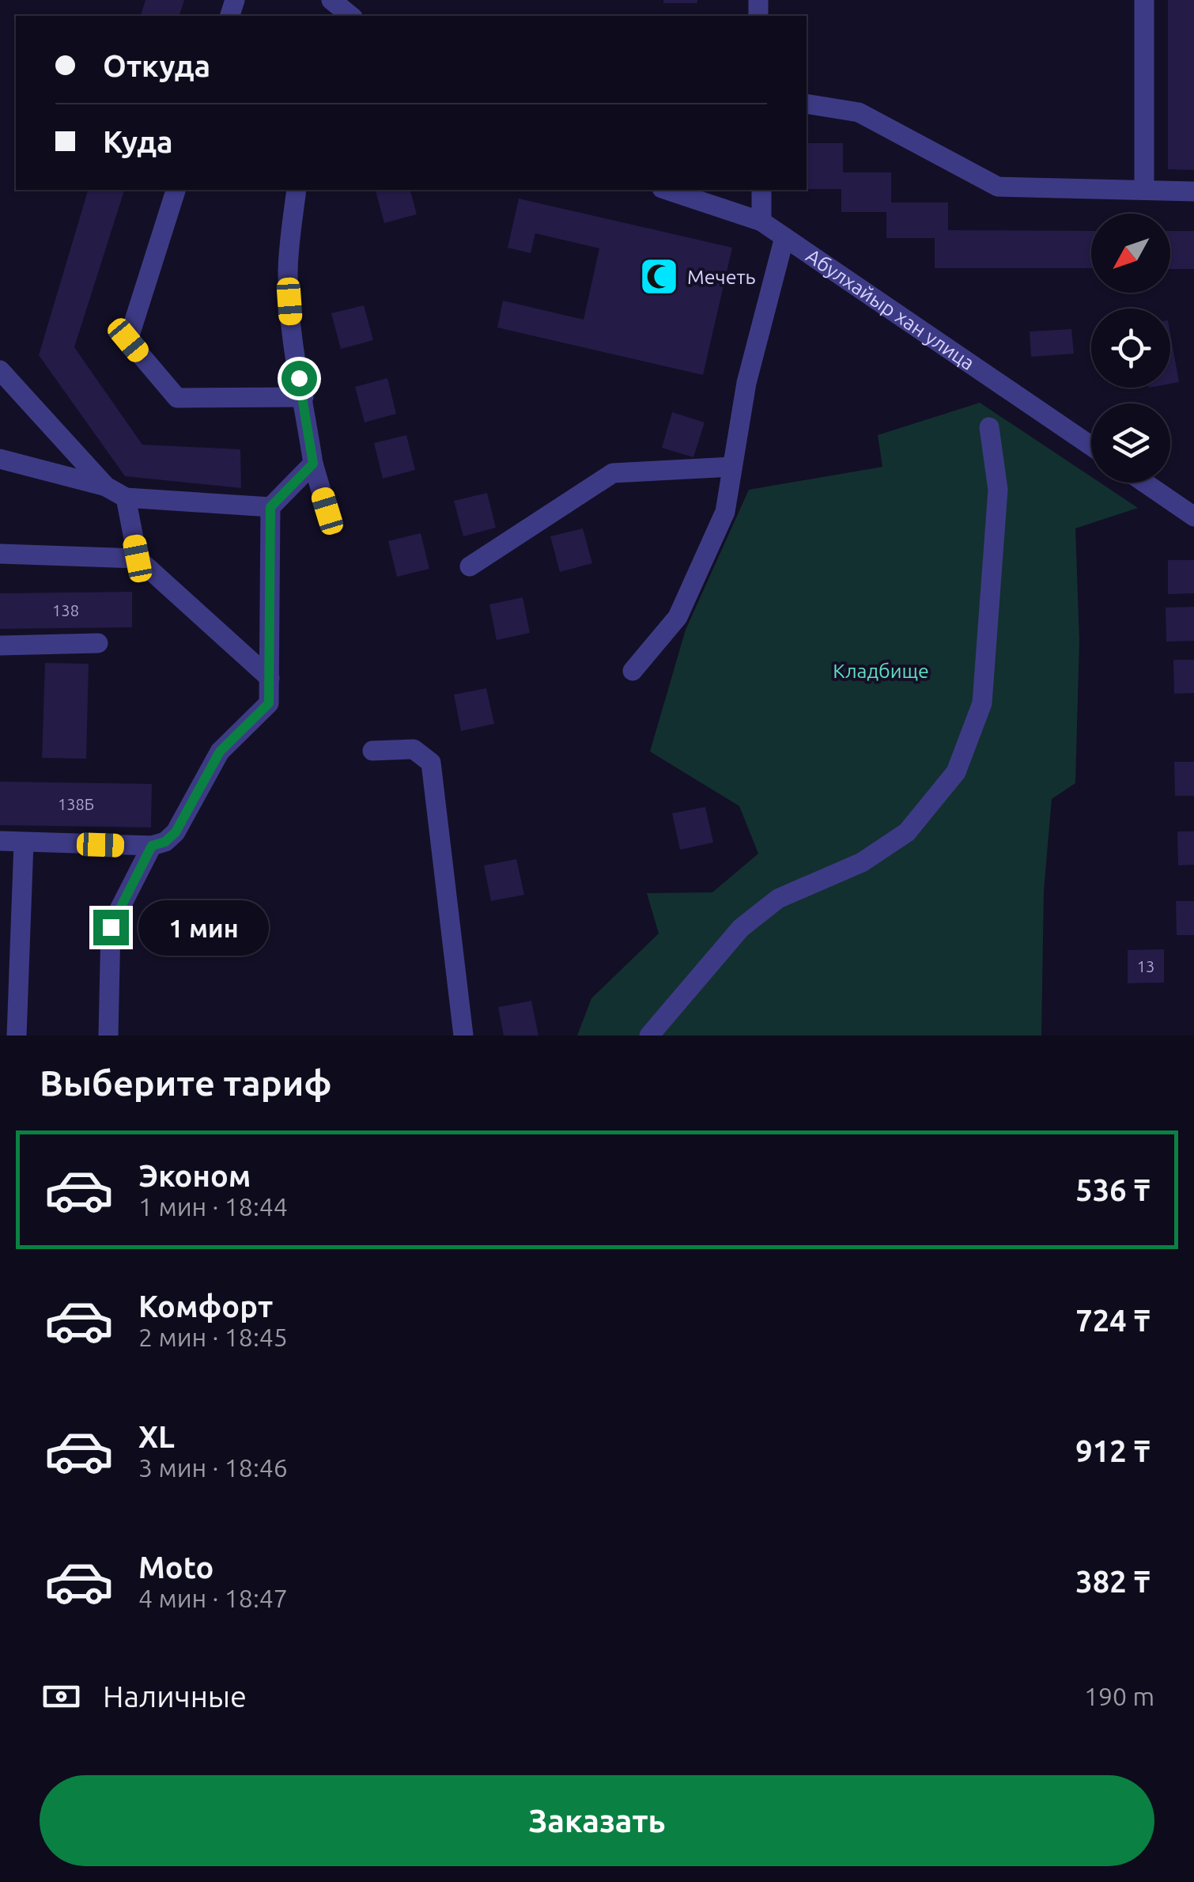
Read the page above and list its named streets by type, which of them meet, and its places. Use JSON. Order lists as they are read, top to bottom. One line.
{"streets":{"street":["Абулхайыр хан улица"]},"parks":["Кладбище"],"places":{"mosque":["Мечеть"]},"house_numbers":["138","138Б","13"],"north":"bottom left","page":{"banner":["Откуда","Куда"],"bubble":"1 мин","heading":"Выберите тариф","list":[{"name":"Эконом","note":"1 мин · 18:44","value":"536 ₸"},{"name":"Комфорт","note":"2 мин · 18:45","value":"724 ₸"},{"name":"XL","note":"3 мин · 18:46","value":"912 ₸"},{"name":"Moto","note":"4 мин · 18:47","value":"382 ₸"}],"pay":["Наличные","190 m"],"buttons":"Заказать"}}
